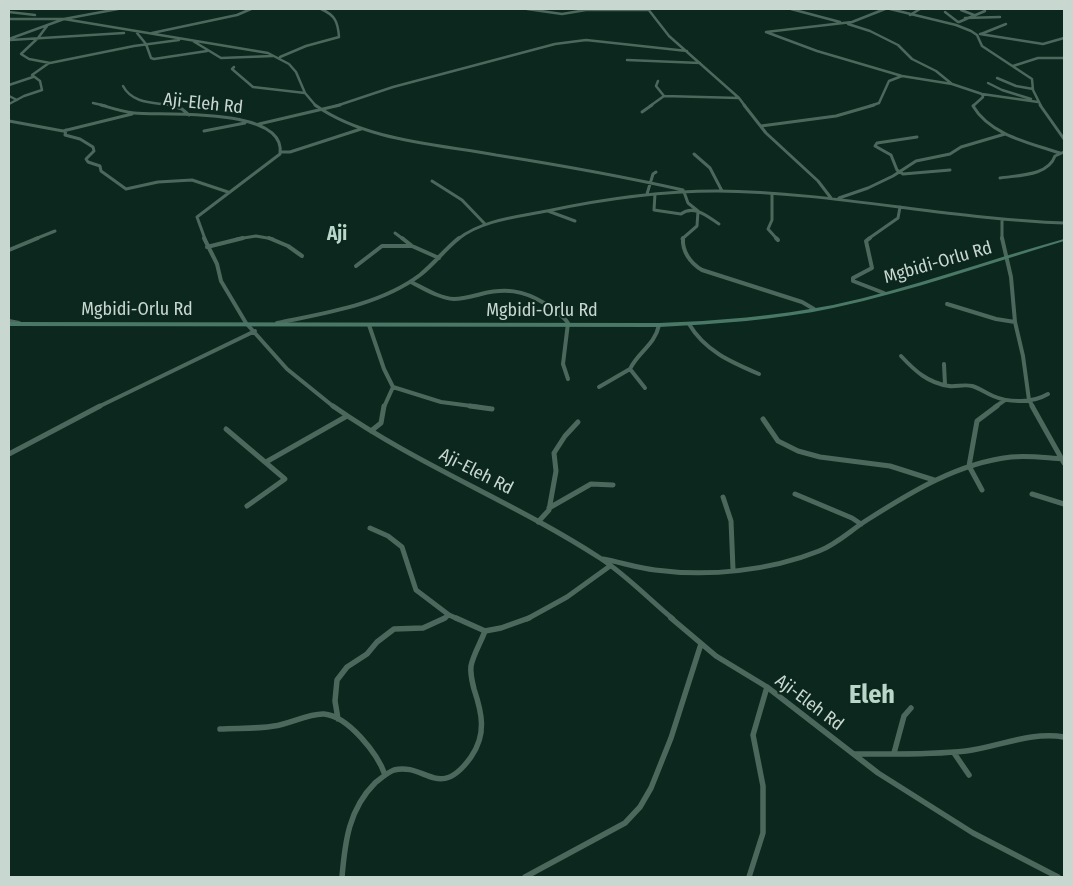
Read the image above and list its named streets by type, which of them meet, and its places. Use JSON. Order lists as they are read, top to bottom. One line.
{"streets":{"main road":["Mgbidi-Orlu Rd"],"street":["Aji-Eleh Rd"]},"crossings":[["Aji-Eleh Rd","Mgbidi-Orlu Rd"]],"districts":["Aji","Eleh"]}
